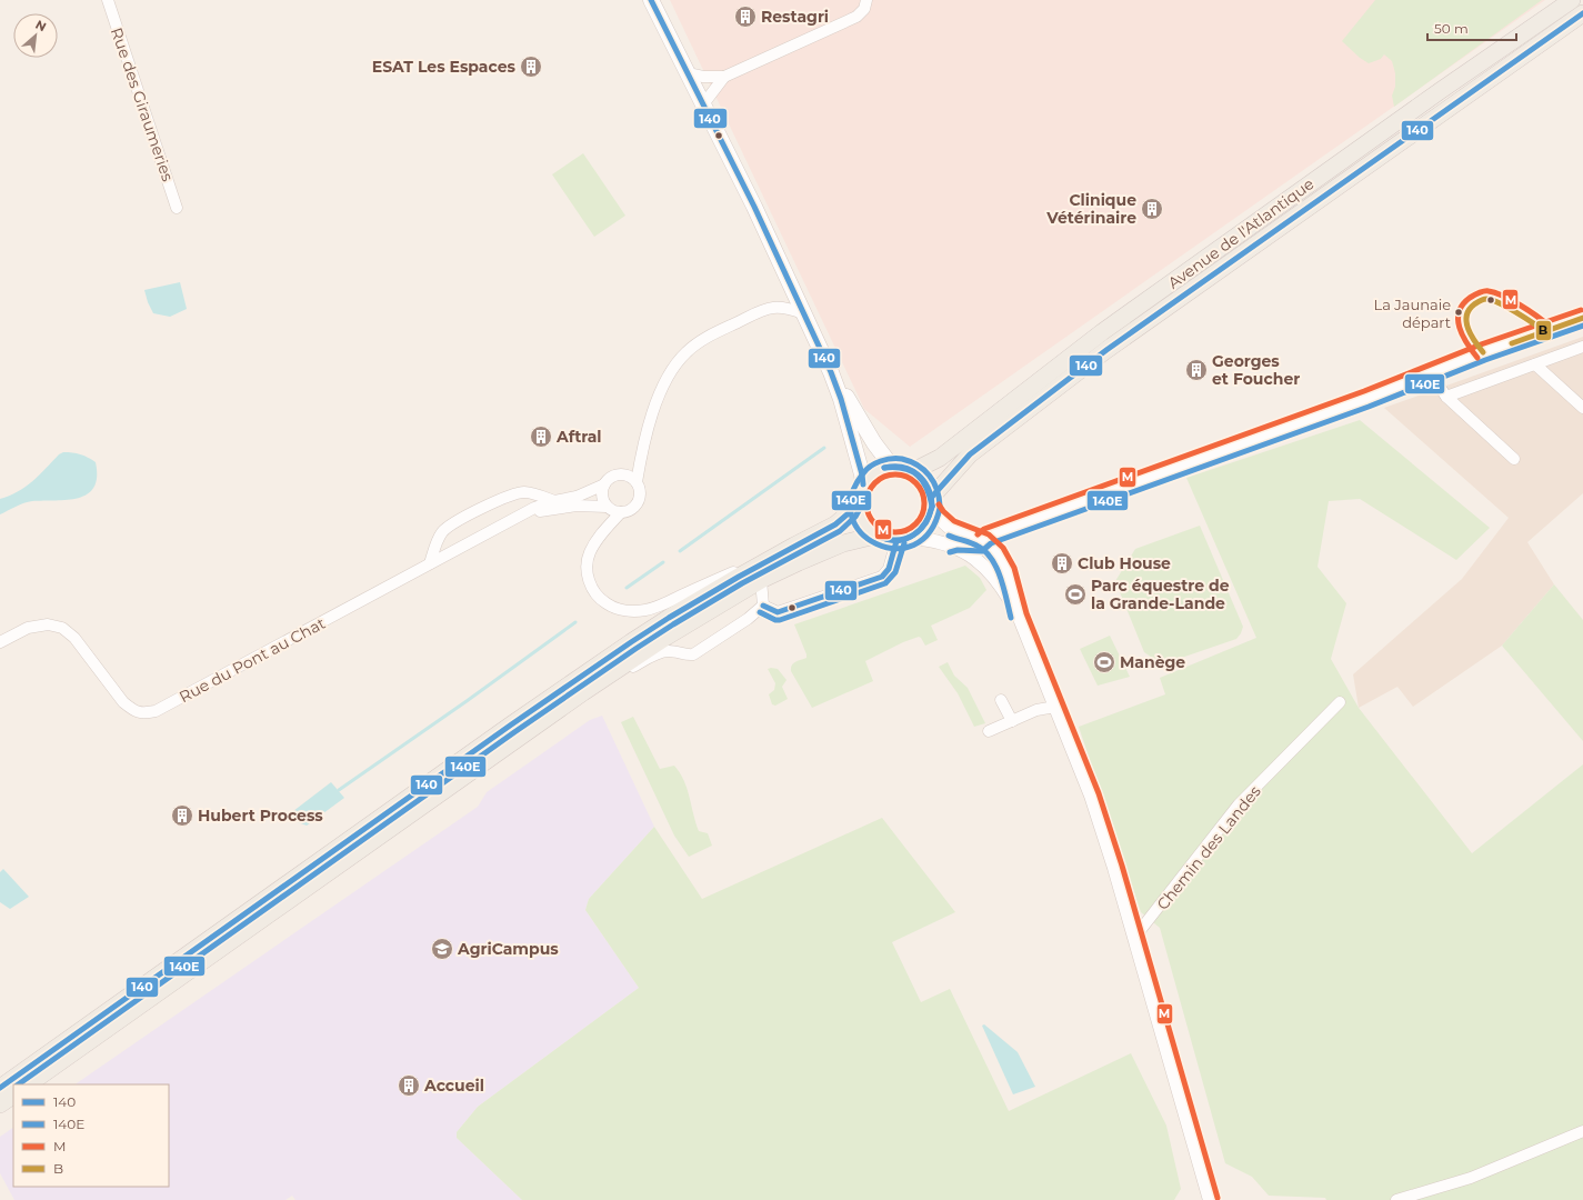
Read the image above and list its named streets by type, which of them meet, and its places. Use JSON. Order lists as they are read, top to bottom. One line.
{"streets":{"main road":["Avenue de l'Atlantique"],"street":["Rue des Giraumeries","Rue du Pont au Chat","Chemin des Landes"]},"places":{"building":["Restagri","ESAT Les Espaces","Clinique Vétérinaire","Georges et Foucher","Aftral","Club House","Hubert Process","Accueil"],"other":["La Jaunaie départ"],"sports":["Parc équestre de la Grande-Lande","Manège"],"school or university":["AgriCampus"]},"lines":["transit line 140","transit line M","transit line B","transit line 140E"],"legend":["140","140E","M","B"],"scale_bar":"50 m","north":"top right"}
